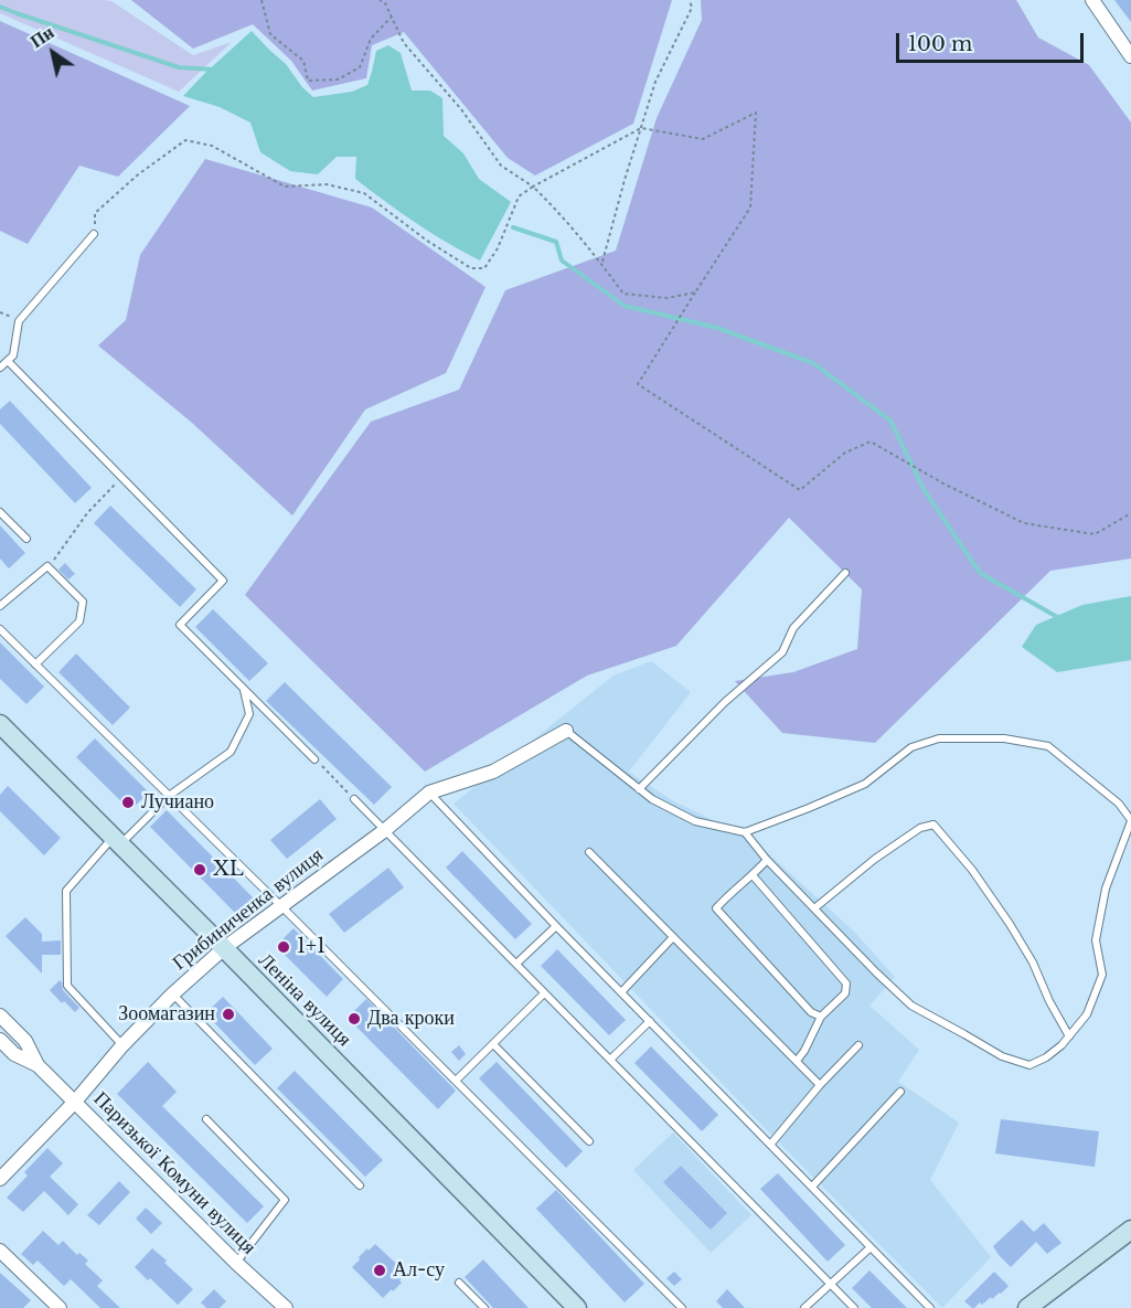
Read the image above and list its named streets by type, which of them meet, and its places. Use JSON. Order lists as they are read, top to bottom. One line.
{"streets":{"main road":["Леніна вулиця"],"street":["Грибиниченка вулиця","Паризької Комуни вулиця"]},"crossings":[["Грибиниченка вулиця","Леніна вулиця"],["Грибиниченка вулиця","Паризької Комуни вулиця"]],"places":["Лучиано","XL","1+1","Зоомагазин","Два кроки","Ал-су"],"scale_bar":"100 m","north":"top left"}
